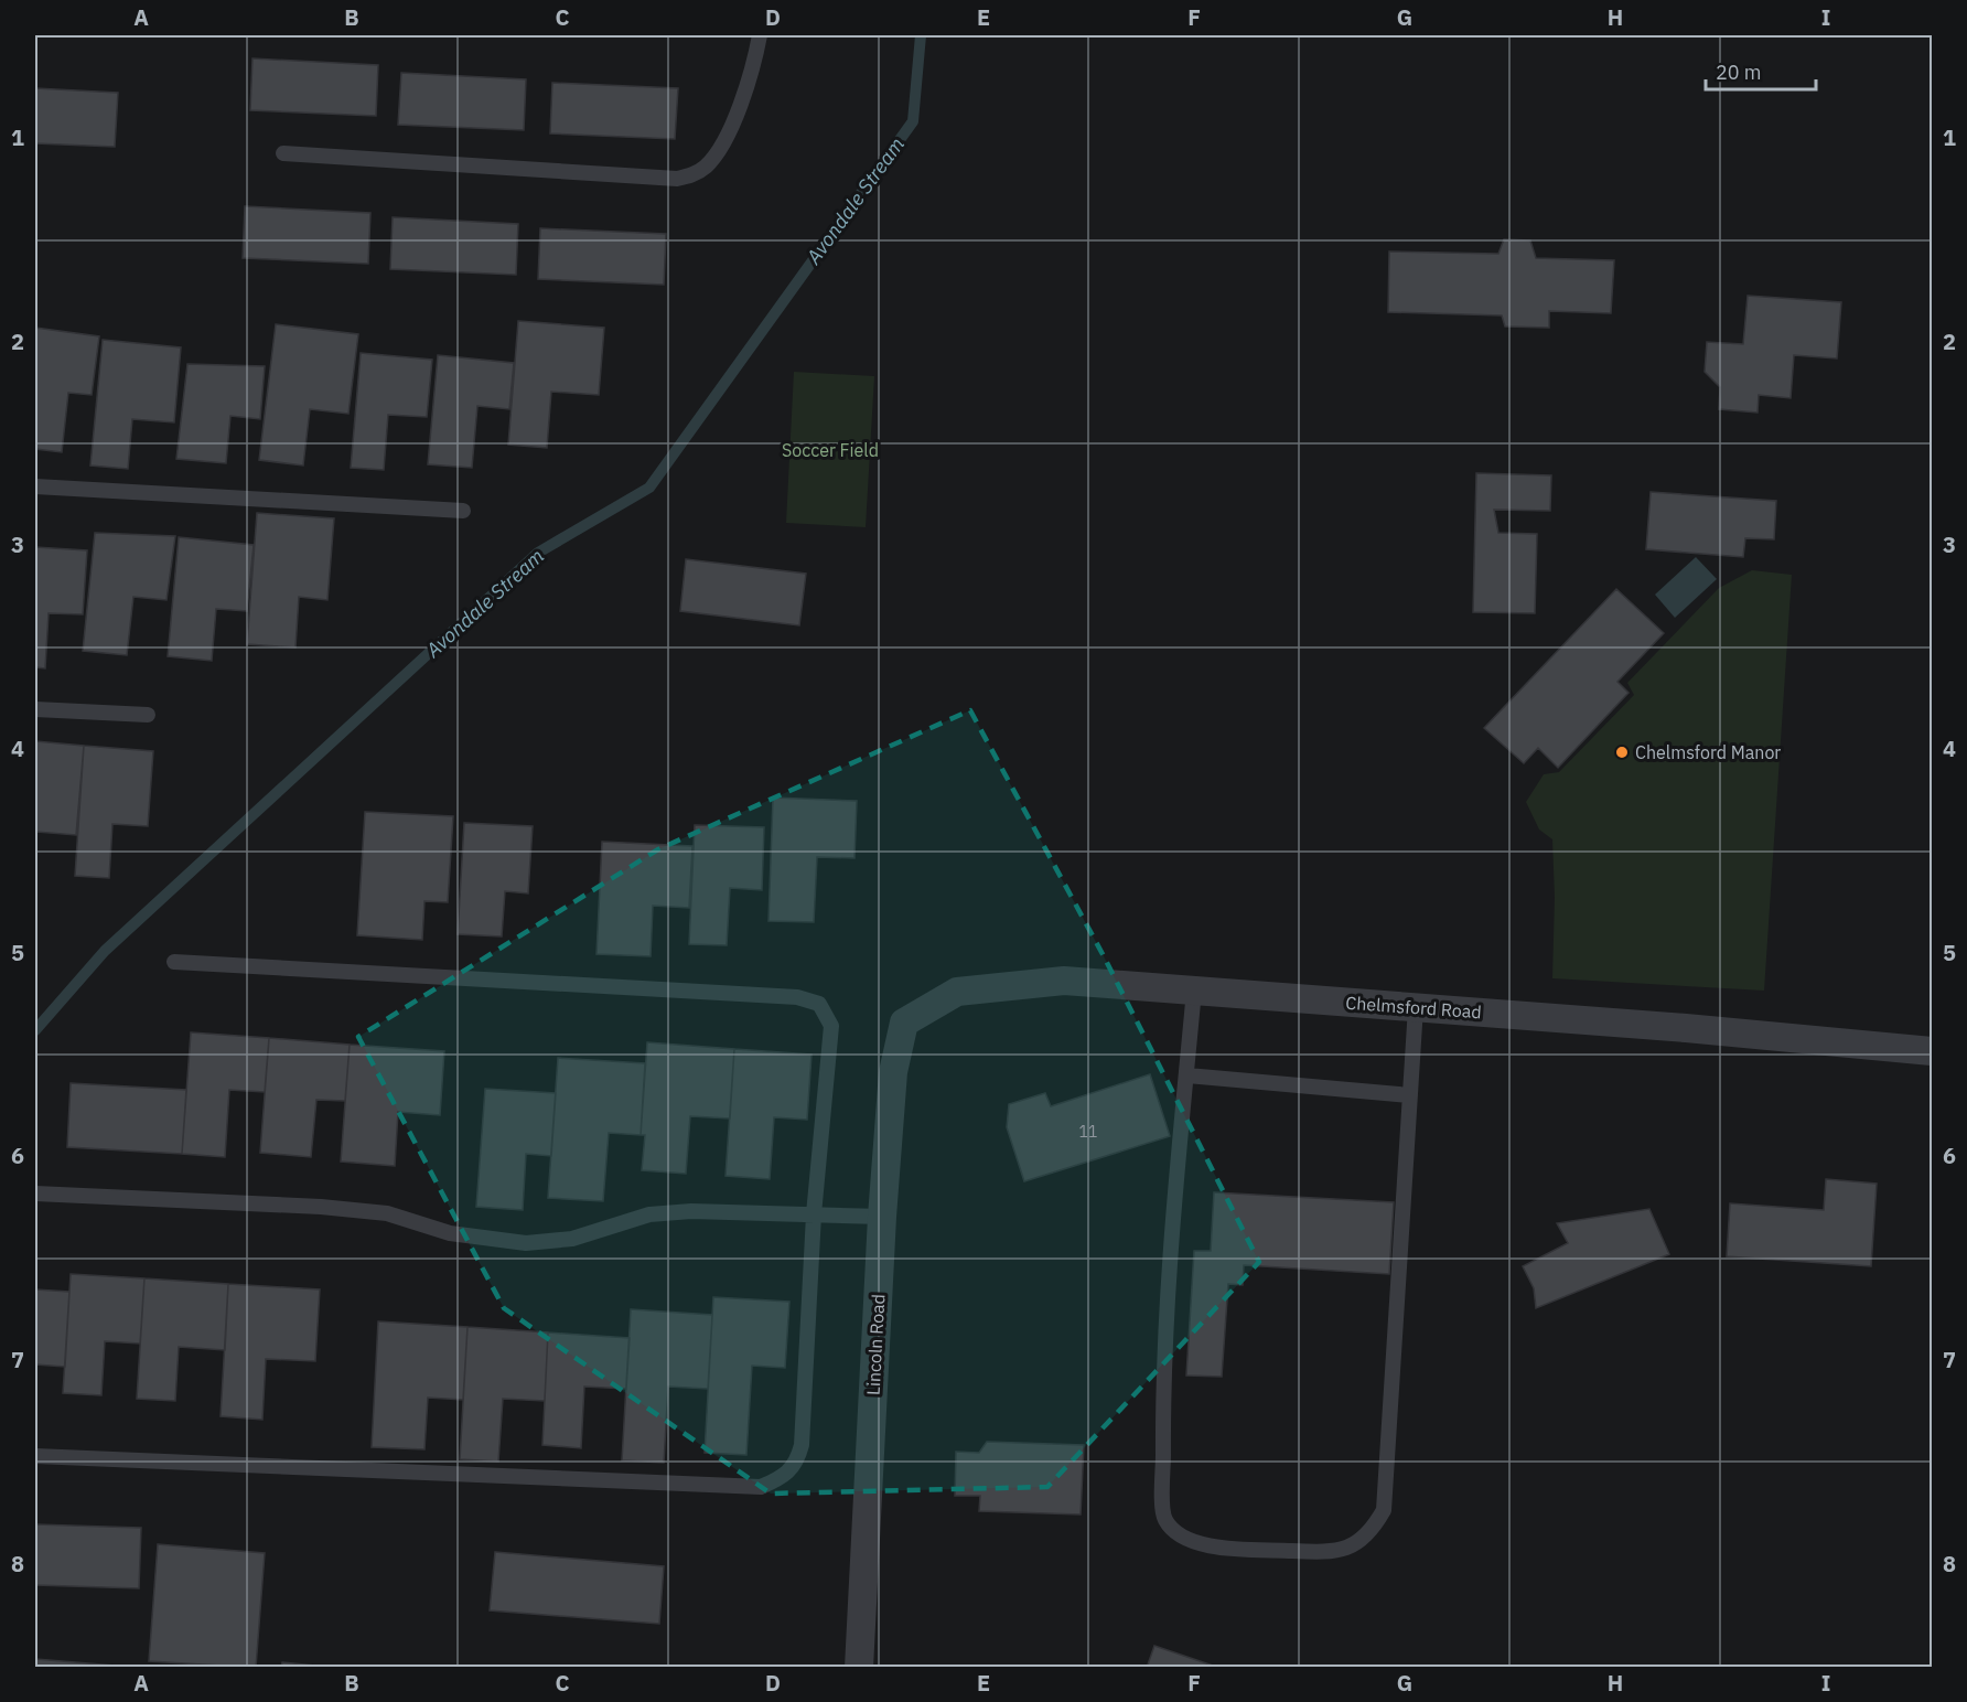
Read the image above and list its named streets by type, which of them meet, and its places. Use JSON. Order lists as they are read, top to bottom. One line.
{"streets":{"street":["Chelmsford Road","Lincoln Road"]},"crossings":[["Chelmsford Road","Lincoln Road"]],"water":["Avondale Stream"],"parks":["Soccer Field"],"places":["Chelmsford Manor"],"house_numbers":["11"],"scale_bar":"20 m","grid":{"columns":["A","B","C","D","E","F","G","H","I"],"rows":["1","2","3","4","5","6","7","8"]}}
